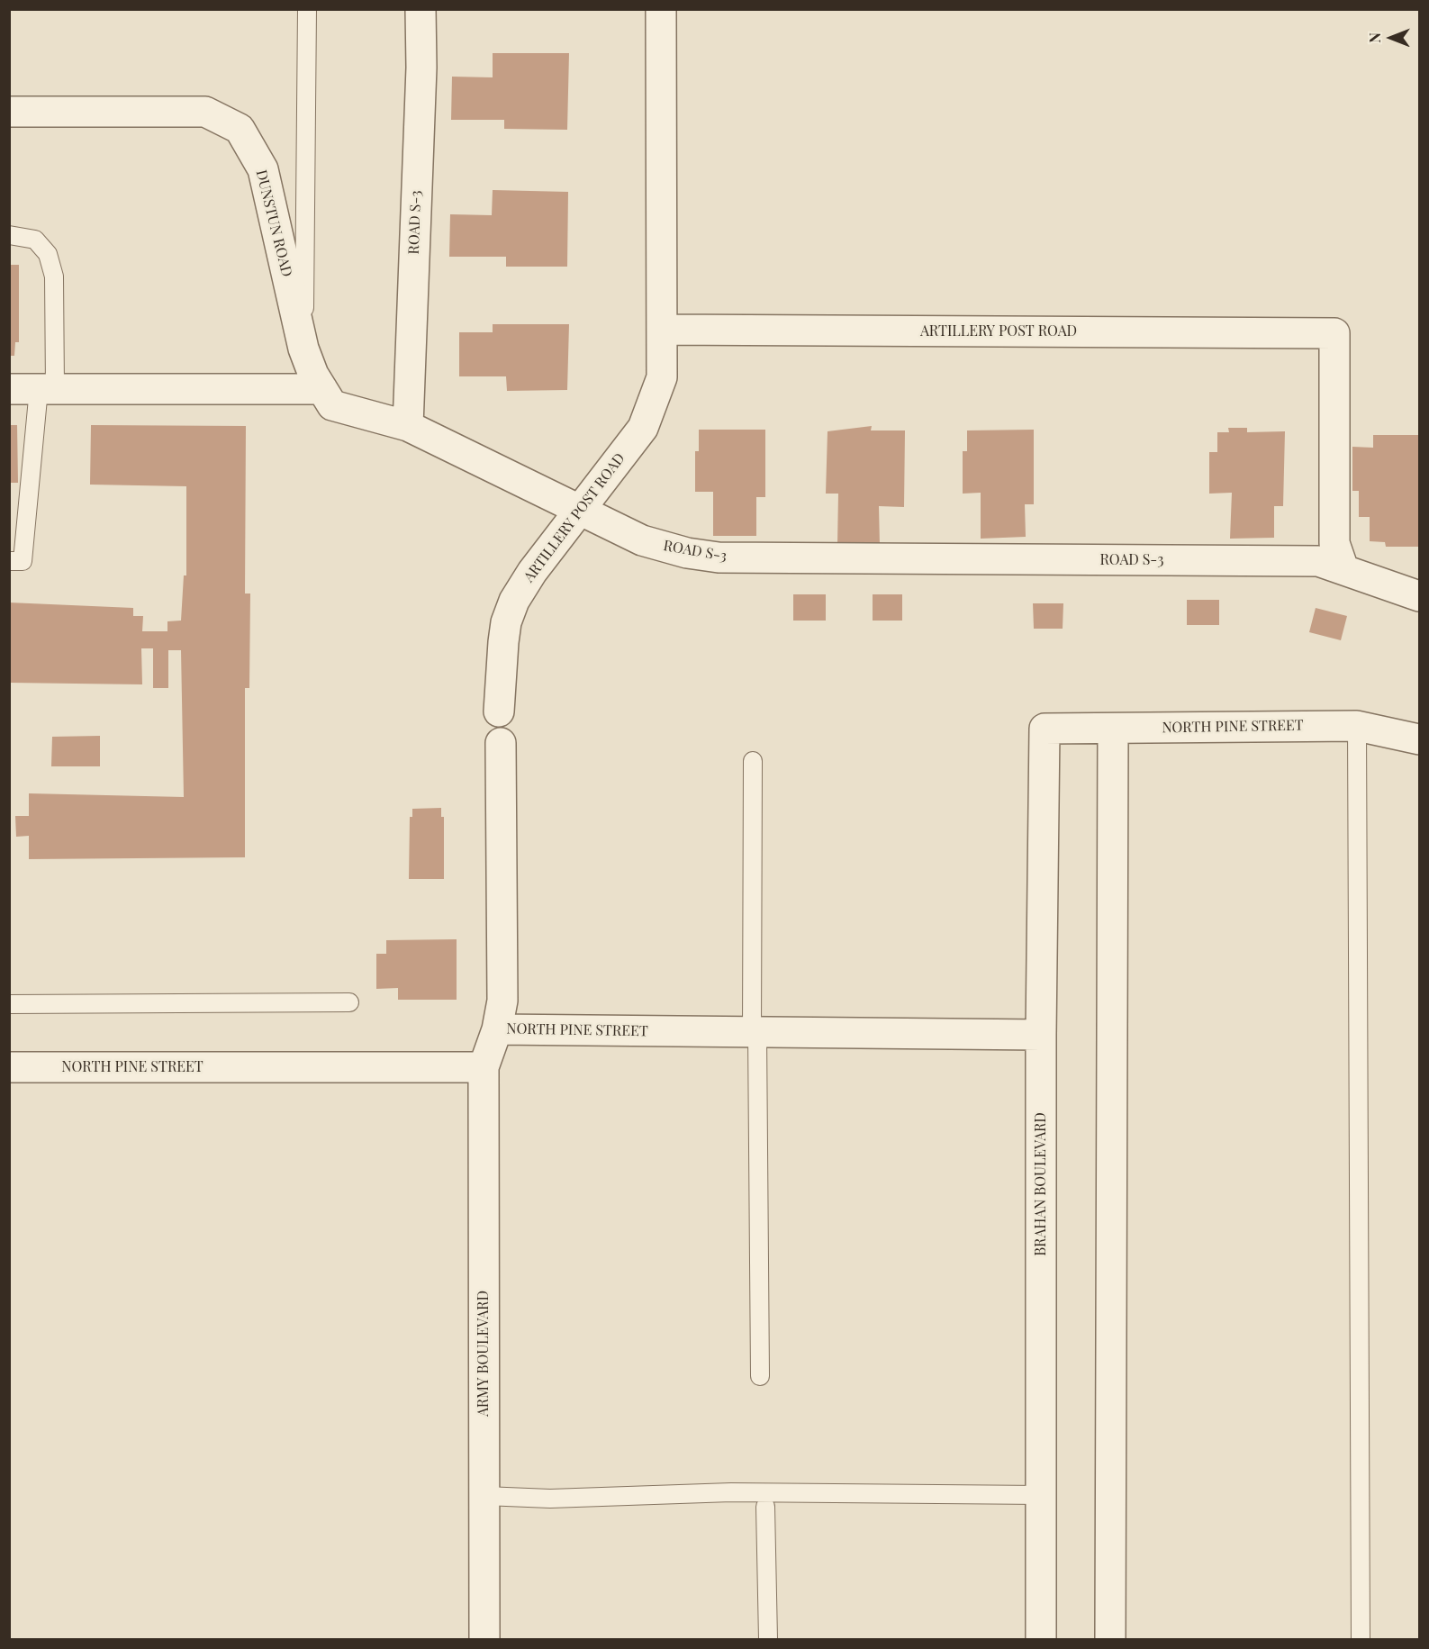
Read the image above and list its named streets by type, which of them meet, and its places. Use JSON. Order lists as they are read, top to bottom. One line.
{"streets":{"street":["ROAD S-3","DUNSTUN ROAD","ARTILLERY POST ROAD","NORTH PINE STREET","BRAHAN BOULEVARD","ARMY BOULEVARD"]},"crossings":[["ROAD S-3","DUNSTUN ROAD"],["ROAD S-3","ARTILLERY POST ROAD"],["NORTH PINE STREET","BRAHAN BOULEVARD"],["NORTH PINE STREET","ARMY BOULEVARD"]],"north":"left"}
